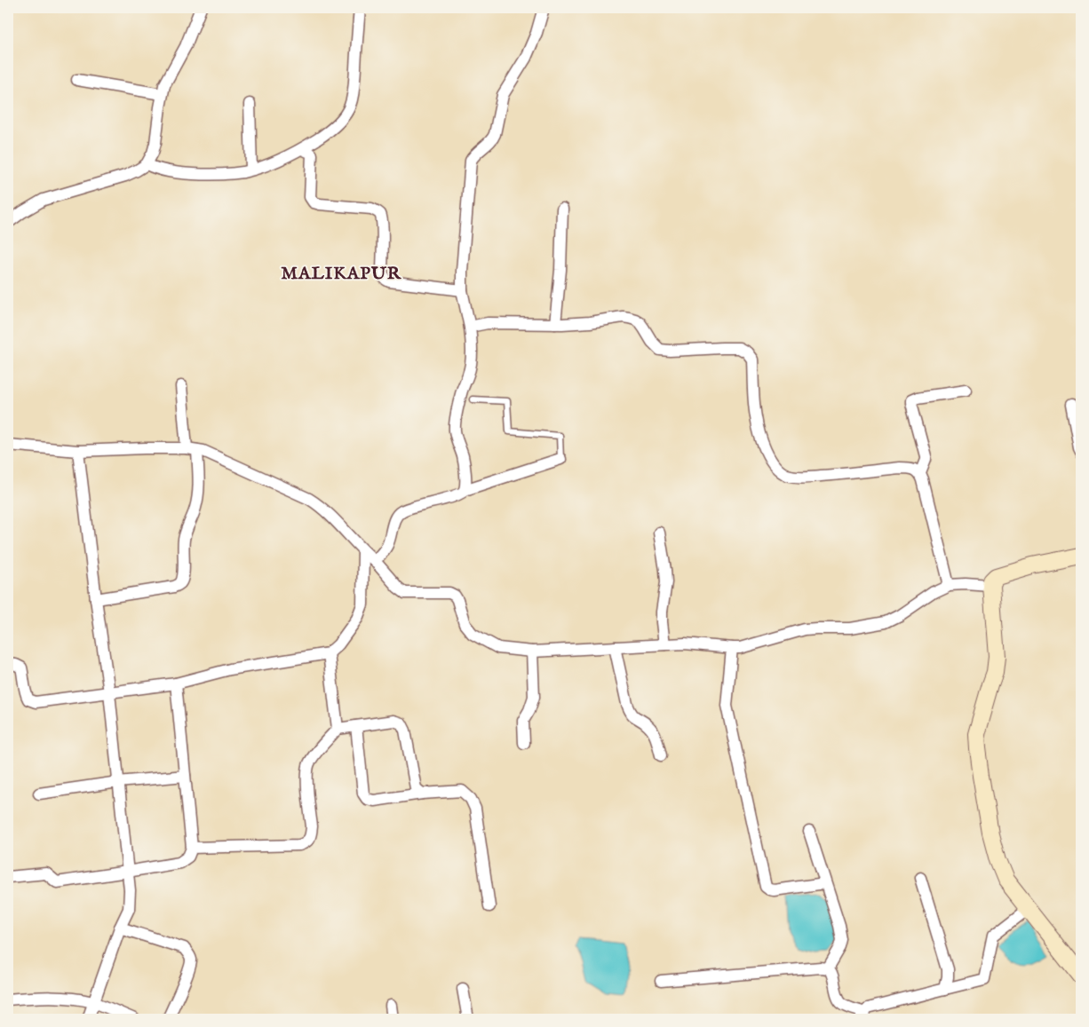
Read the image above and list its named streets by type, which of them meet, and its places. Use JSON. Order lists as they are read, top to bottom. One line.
{"districts":["MALIKAPUR"]}
